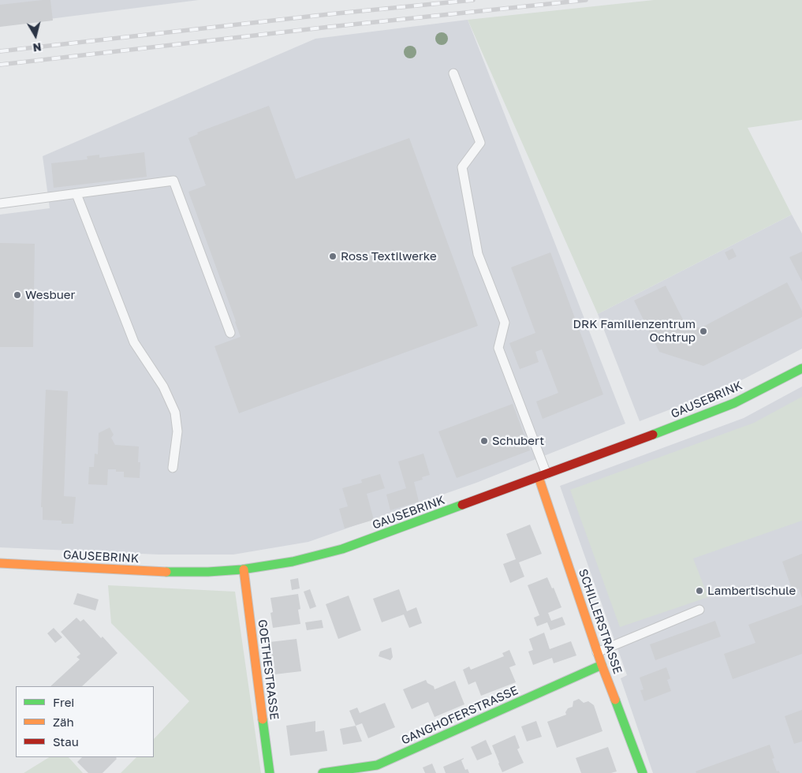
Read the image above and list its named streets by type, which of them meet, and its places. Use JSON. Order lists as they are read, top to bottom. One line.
{"streets":{"main road":["GAUSEBRINK","SCHILLERSTRASSE","GOETHESTRASSE","GANGHOFERSTRASSE"]},"crossings":[["GAUSEBRINK","SCHILLERSTRASSE"],["GAUSEBRINK","GOETHESTRASSE"],["SCHILLERSTRASSE","GANGHOFERSTRASSE"]],"places":["Ross Textilwerke","Wesbuer","DRK Familienzentrum Ochtrup","Schubert","Lambertischule"],"legend":["Frei","Zäh","Stau"],"north":"bottom"}
